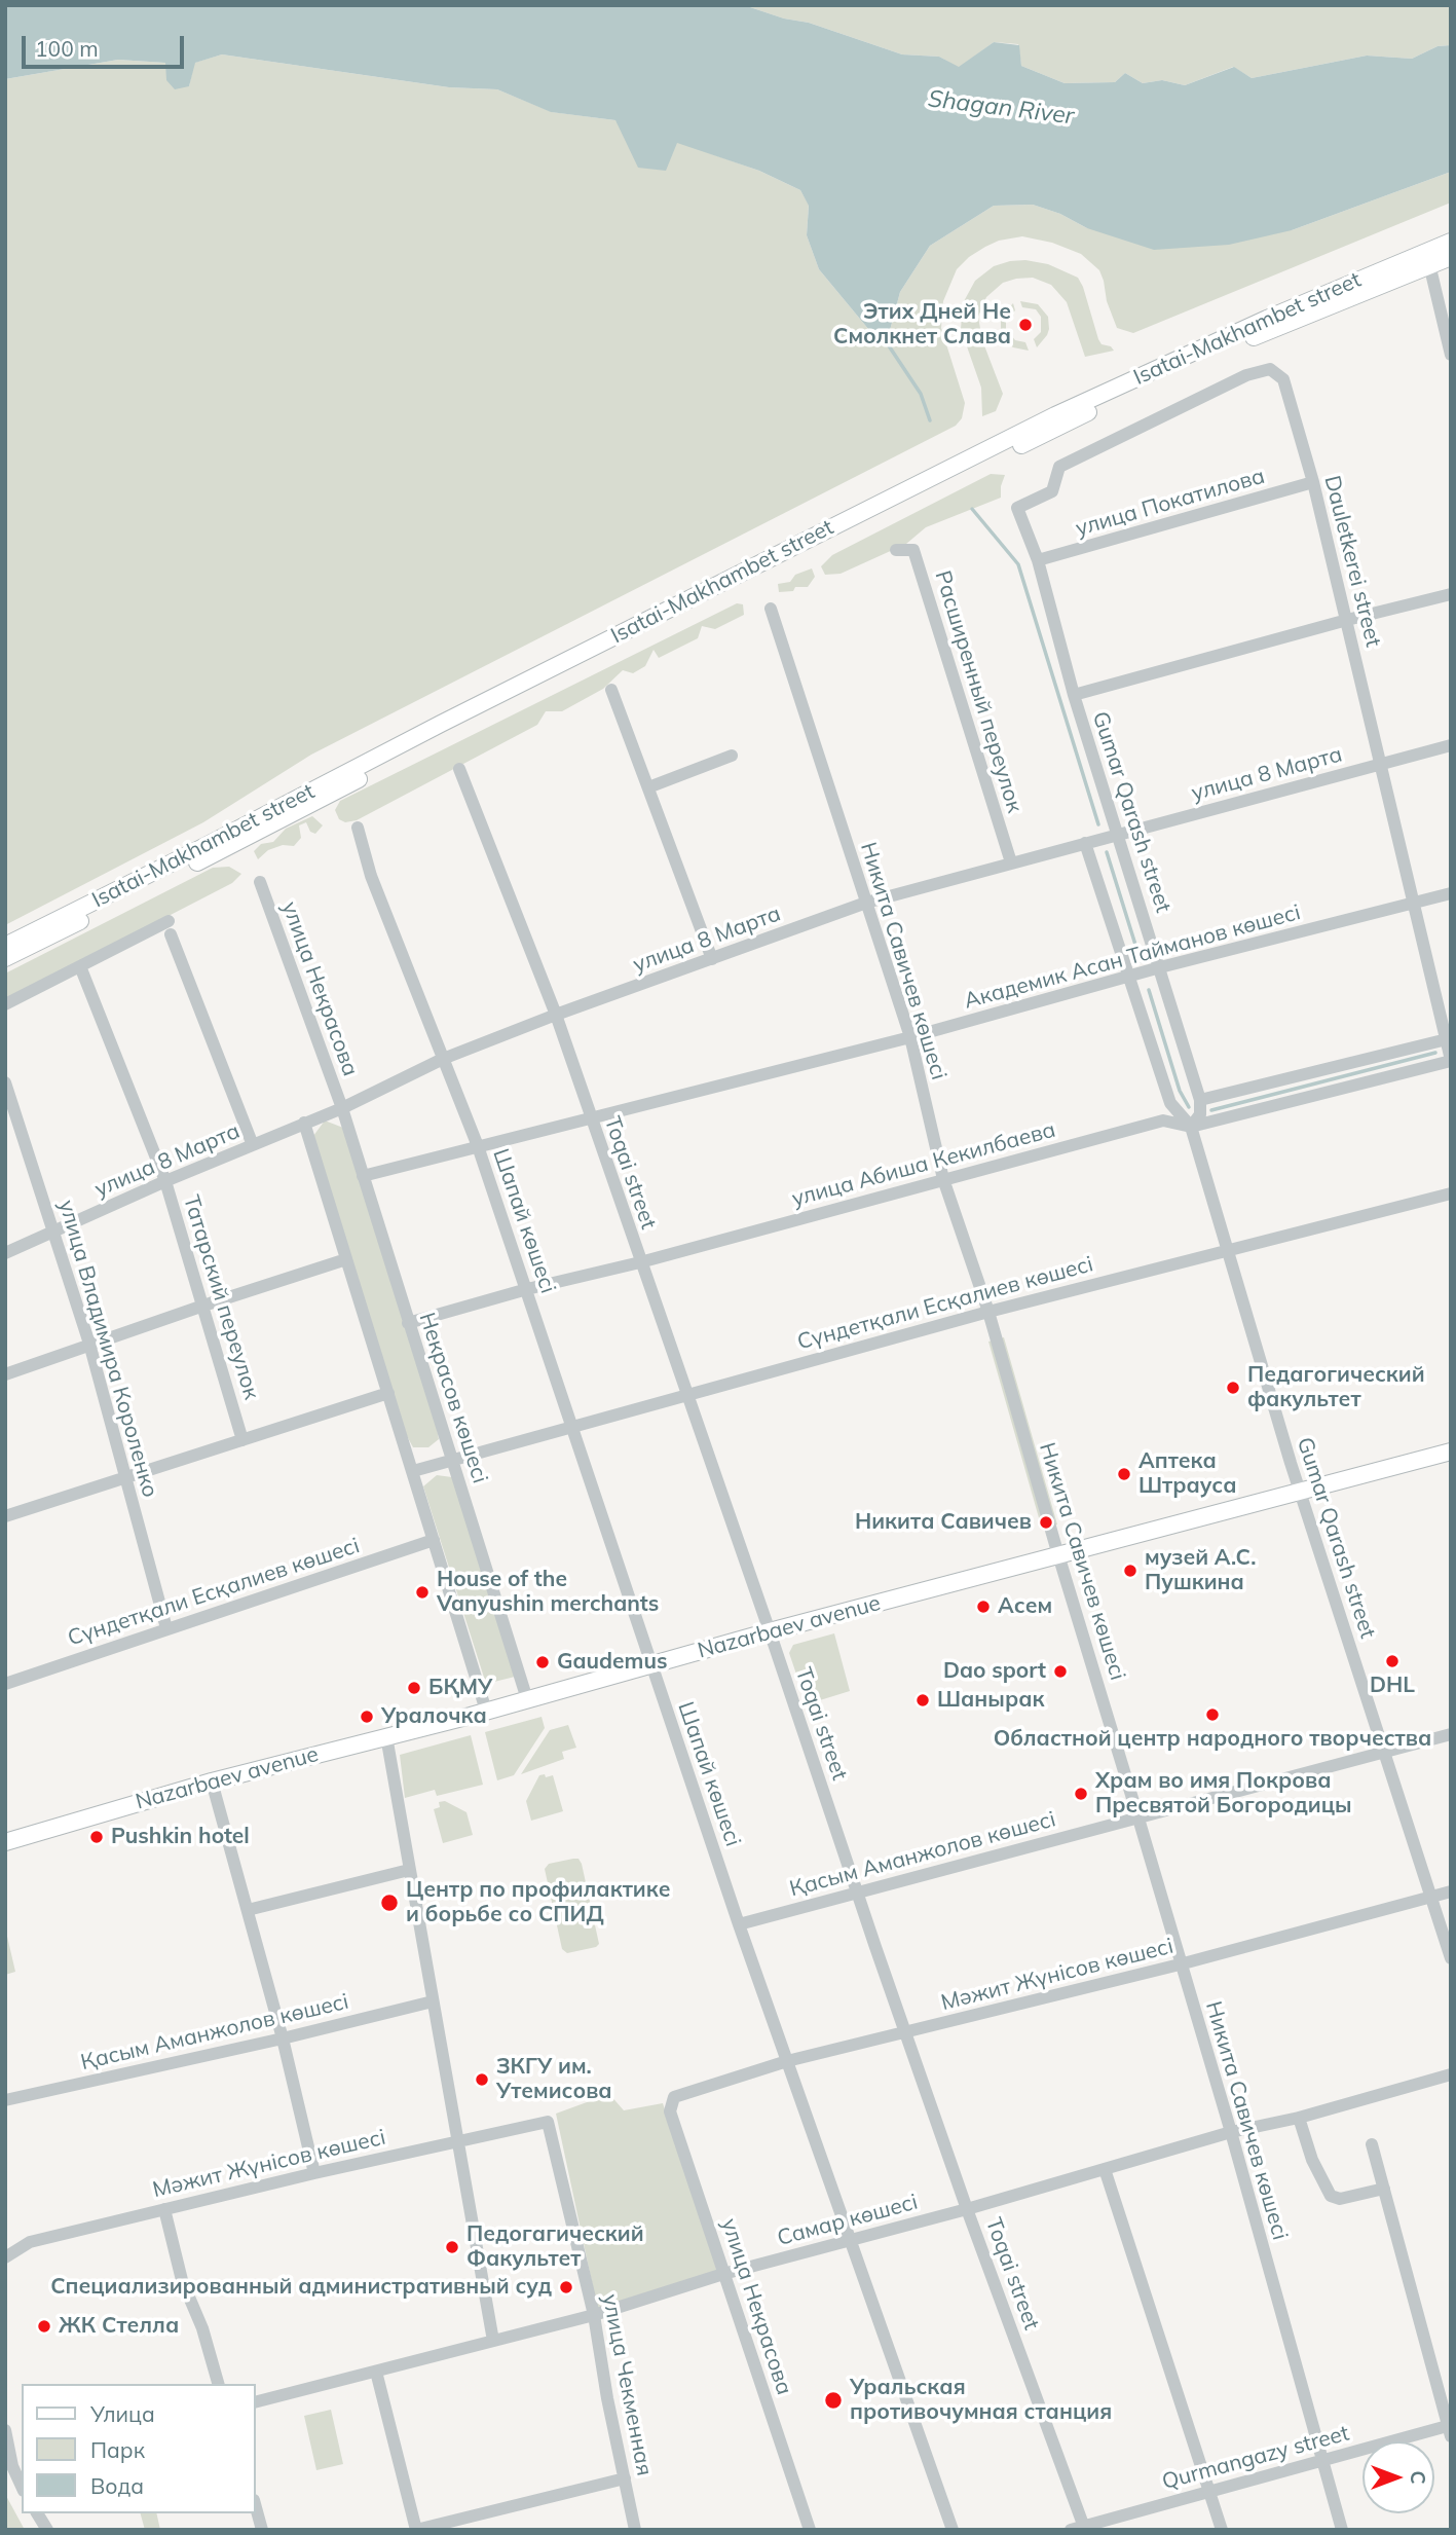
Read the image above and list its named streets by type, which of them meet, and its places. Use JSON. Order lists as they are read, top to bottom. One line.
{"streets":{"main road":["Isatai-Makhambet street","Nazarbaev avenue"],"street":["улица Покатилова","Dauletkerei street","Расширенный переулок","улица 8 Марта","Gumar Qarash street","Академик Асан Тайманов көшесі","Никита Савичев көшесі","улица Некрасова","улица Абиша Кекилбаева","Toqai street","Шапай көшесі","Татарский переулок","Сүндетқали Есқалиев көшесі","улица Владимира Короленко","Некрасов көшесі","Қасым Аманжолов көшесі","Мәжит Жүнісов көшесі","Самар көшесі","улица Чекменная","Qurmangazy street"]},"crossings":[["улица Покатилова","Dauletkerei street"],["улица Покатилова","Gumar Qarash street"],["Dauletkerei street","улица 8 Марта"],["Dauletkerei street","Gumar Qarash street"],["Dauletkerei street","Академик Асан Тайманов көшесі"],["Dauletkerei street","улица Абиша Кекилбаева"],["Расширенный переулок","улица 8 Марта"],["улица 8 Марта","Gumar Qarash street"],["улица 8 Марта","Никита Савичев көшесі"],["улица 8 Марта","улица Некрасова"],["улица 8 Марта","Toqai street"],["улица 8 Марта","Шапай көшесі"],["улица 8 Марта","Татарский переулок"],["улица 8 Марта","улица Владимира Короленко"],["улица 8 Марта","Некрасов көшесі"],["Gumar Qarash street","Академик Асан Тайманов көшесі"],["Gumar Qarash street","улица Абиша Кекилбаева"],["Gumar Qarash street","Сүндетқали Есқалиев көшесі"],["Gumar Qarash street","Nazarbaev avenue"],["Gumar Qarash street","Қасым Аманжолов көшесі"],["Gumar Qarash street","Мәжит Жүнісов көшесі"],["Академик Асан Тайманов көшесі","Никита Савичев көшесі"],["Академик Асан Тайманов көшесі","Toqai street"],["Академик Асан Тайманов көшесі","Шапай көшесі"],["Академик Асан Тайманов көшесі","Некрасов көшесі"],["Никита Савичев көшесі","улица Абиша Кекилбаева"],["Никита Савичев көшесі","Сүндетқали Есқалиев көшесі"],["Никита Савичев көшесі","Nazarbaev avenue"],["Никита Савичев көшесі","Қасым Аманжолов көшесі"],["Никита Савичев көшесі","Мәжит Жүнісов көшесі"],["Никита Савичев көшесі","Самар көшесі"],["Никита Савичев көшесі","Qurmangazy street"],["улица Некрасова","Некрасов көшесі"],["улица Некрасова","Мәжит Жүнісов көшесі"],["улица Некрасова","Самар көшесі"],["улица Абиша Кекилбаева","Toqai street"],["улица Абиша Кекилбаева","Шапай көшесі"],["улица Абиша Кекилбаева","Некрасов көшесі"],["Toqai street","Сүндетқали Есқалиев көшесі"],["Toqai street","Nazarbaev avenue"],["Toqai street","Қасым Аманжолов көшесі"],["Toqai street","Мәжит Жүнісов көшесі"],["Toqai street","Самар көшесі"],["Toqai street","Qurmangazy street"],["Шапай көшесі","Сүндетқали Есқалиев көшесі"],["Шапай көшесі","Nazarbaev avenue"],["Шапай көшесі","Қасым Аманжолов көшесі"],["Шапай көшесі","Мәжит Жүнісов көшесі"],["Шапай көшесі","Самар көшесі"],["Сүндетқали Есқалиев көшесі","улица Владимира Короленко"],["Сүндетқали Есқалиев көшесі","Некрасов көшесі"],["Некрасов көшесі","Nazarbaev avenue"],["Мәжит Жүнісов көшесі","улица Чекменная"],["Самар көшесі","улица Чекменная"]],"water":["Shagan River"],"places":["Этих Дней Не Смолкнет Слава","Педагогический факультет","Аптека Штрауса","Никита Савичев","музей А.С. Пушкина","House of the Vanyushin merchants","Асем","DHL","Gaudemus","Dao sport","БҚМУ","Шанырак","Областной центр народного творчества","Уралочка","Храм во имя Покрова Пресвятой Богородицы","Pushkin hotel","Центр по профилактике и борьбе со СПИД","ЗКГУ им. Утемисова","Педогагический Факультет","Специализированный административный суд","ЖК Стелла","Уральская противочумная станция"],"legend":["Улица","Парк","Вода"],"scale_bar":"100 m","north":"right"}
